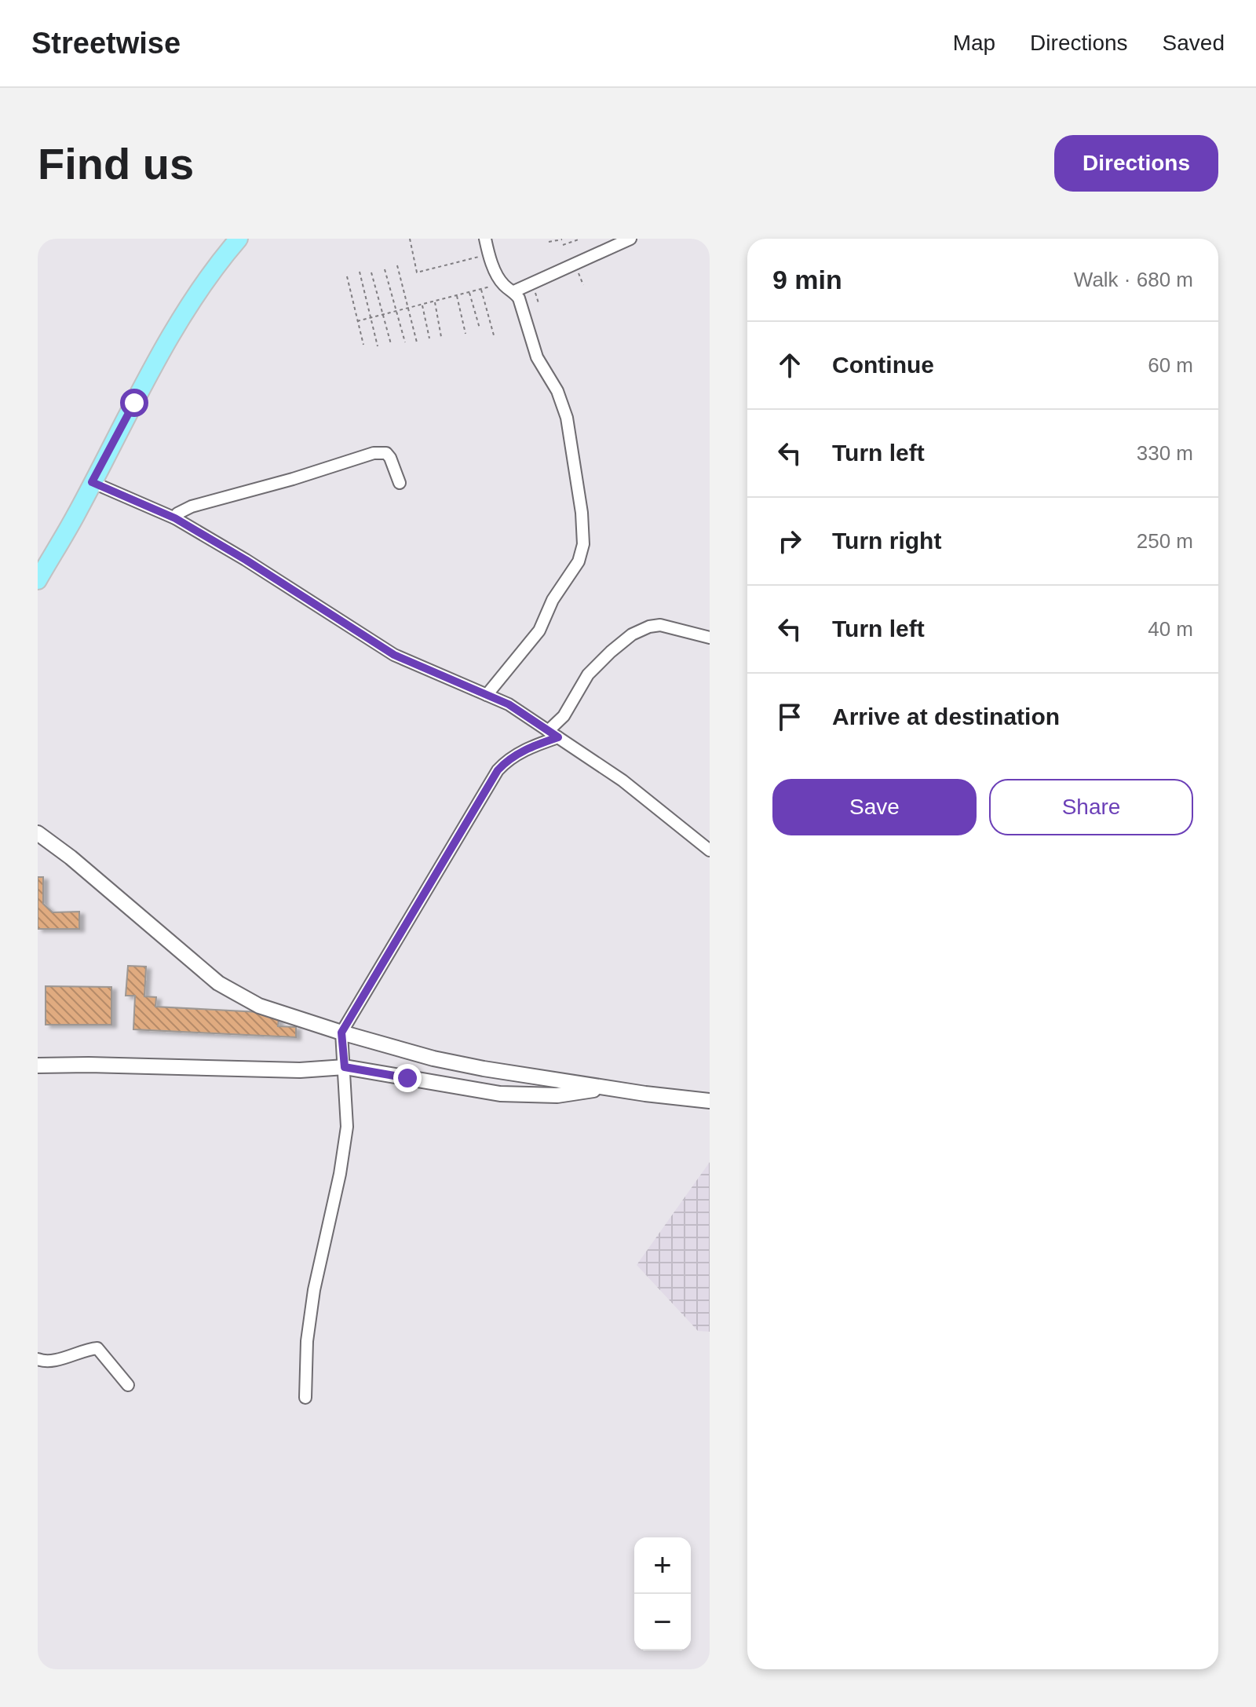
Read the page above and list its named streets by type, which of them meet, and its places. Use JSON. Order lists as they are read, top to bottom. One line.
{"page":{"header":"Streetwise","nav":["Map","Directions","Saved"],"buttons":["Directions",["Save","Share"]],"title":"Find us","heading":["9 min","Walk · 680 m"],"list":[["Continue","60 m"],["Turn left","330 m"],["Turn right","250 m"],["Turn left","40 m"],"Arrive at destination"],"map_buttons":["+","−"]}}
